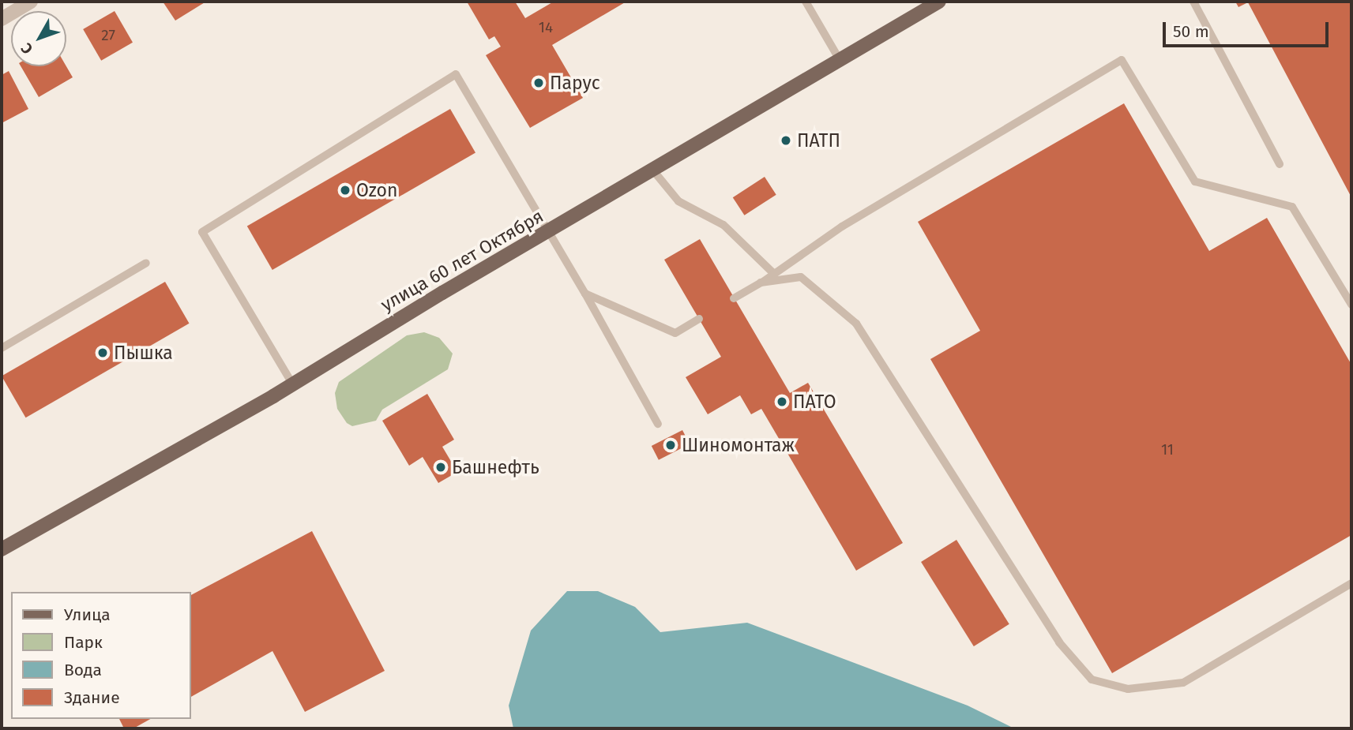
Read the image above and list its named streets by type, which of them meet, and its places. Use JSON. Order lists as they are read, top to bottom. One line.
{"streets":{"main road":["улица 60 лет Октября"]},"places":["Парус","ПАТП","Ozon","Пышка","ПАТО","Шиномонтаж","Башнефть"],"house_numbers":["14","27","11"],"legend":["Улица","Парк","Вода","Здание"],"scale_bar":"50 m","north":"bottom left"}
